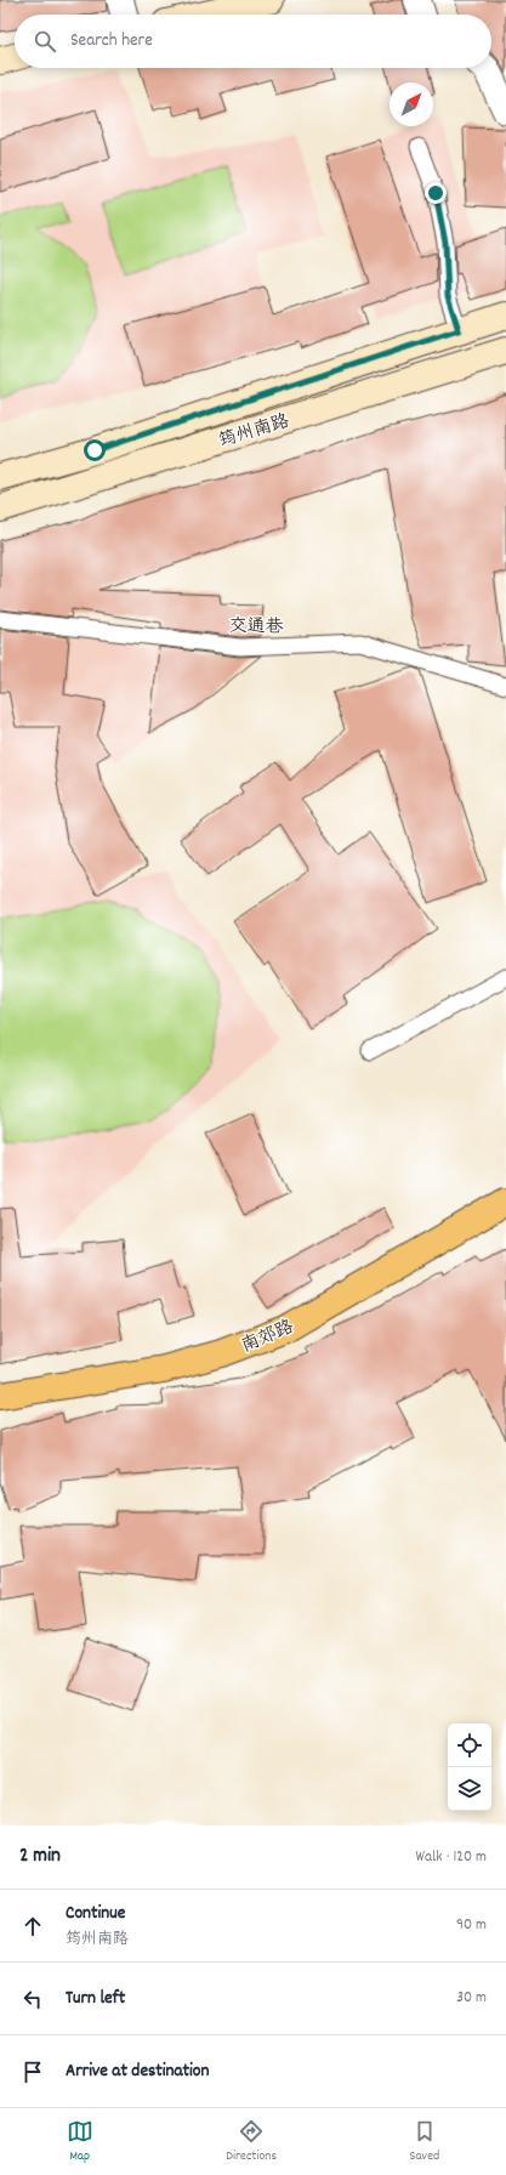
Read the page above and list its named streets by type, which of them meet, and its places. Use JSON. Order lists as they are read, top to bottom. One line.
{"streets":{"main road":["筠州南路","南郊路"],"lane":["交通巷"]},"north":"top right","page":{"search":"Search here","heading":["2 min","Walk · 120 m"],"list":[["Continue","筠州南路","90 m"],["Turn left","30 m"],"Arrive at destination"],"nav":["Map","Directions","Saved"]}}
